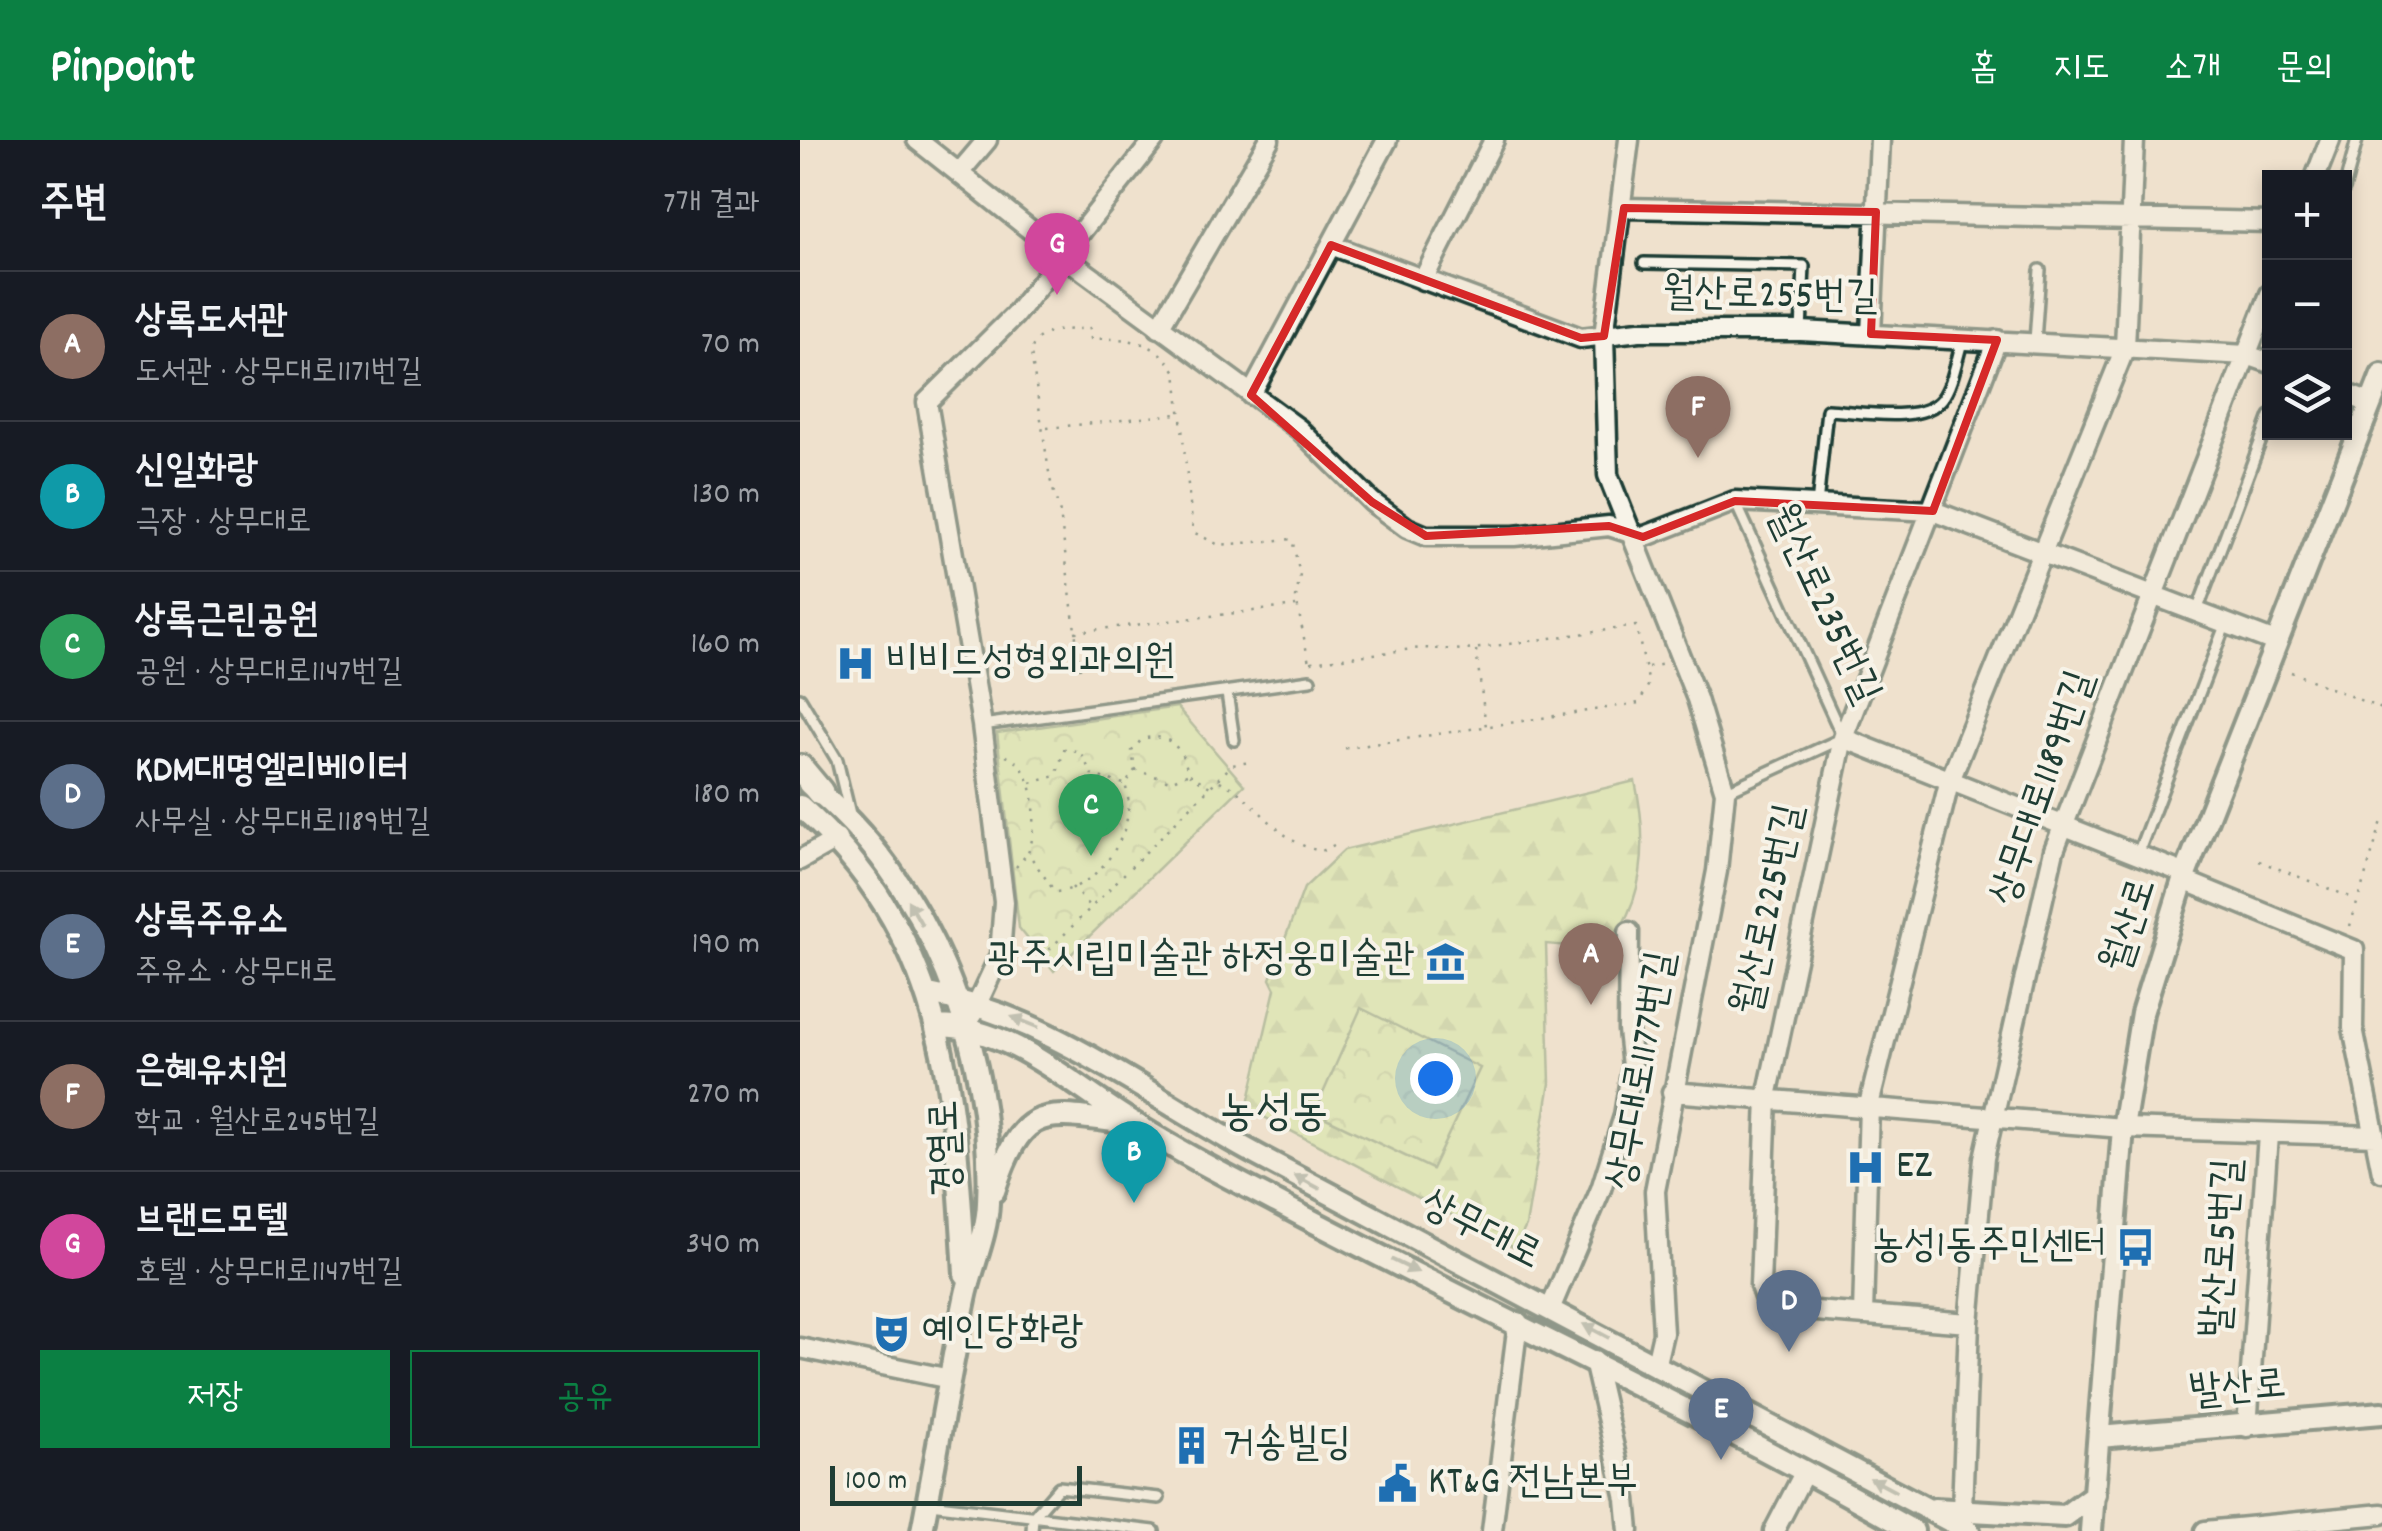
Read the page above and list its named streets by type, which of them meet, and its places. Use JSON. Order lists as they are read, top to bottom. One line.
{"streets":{"street":["월산로255번길","월산로235번길","상무대로1189번길","월산로225번길","월산로","상무대로1177번길","경열로","상무대로","발산로5번길","발산로"]},"crossings":[["월산로255번길","월산로235번길"],["월산로255번길","상무대로1189번길"],["월산로255번길","상무대로1177번길"],["월산로235번길","상무대로1189번길"],["월산로235번길","월산로225번길"],["월산로235번길","월산로"],["상무대로1189번길","상무대로"],["월산로","발산로"],["상무대로1177번길","상무대로"],["경열로","상무대로"],["발산로5번길","발산로"]],"districts":["농성동"],"places":{"hospital":["비비드성형외과의원","EZ"],"museum":["광주시립미술관 하정웅미술관"],"bus stop":["농성1동주민센터"],"theatre":["예인당화랑"],"building":["거송빌딩"],"public building":["KT&G 전남본부"]},"scale_bar":"100 m","page":{"header":"Pinpoint","nav":["홈","지도","소개","문의"],"heading":["주변","7개 결과"],"map_buttons":["+","−"],"pins":["G","F","C","A","B","D","E"],"list":[{"mark":"A","name":"상록도서관","note":"도서관 · 상무대로1171번길","value":"70 m"},{"mark":"B","name":"신일화랑","note":"극장 · 상무대로","value":"130 m"},{"mark":"C","name":"상록근린공원","note":"공원 · 상무대로1147번길","value":"160 m"},{"mark":"D","name":"KDM대명엘리베이터","note":"사무실 · 상무대로1189번길","value":"180 m"},{"mark":"E","name":"상록주유소","note":"주유소 · 상무대로","value":"190 m"},{"mark":"F","name":"은혜유치원","note":"학교 · 월산로245번길","value":"270 m"},{"mark":"G","name":"브랜드모텔","note":"호텔 · 상무대로1147번길","value":"340 m"}],"buttons":["저장","공유"],"scale":"100 m"}}
